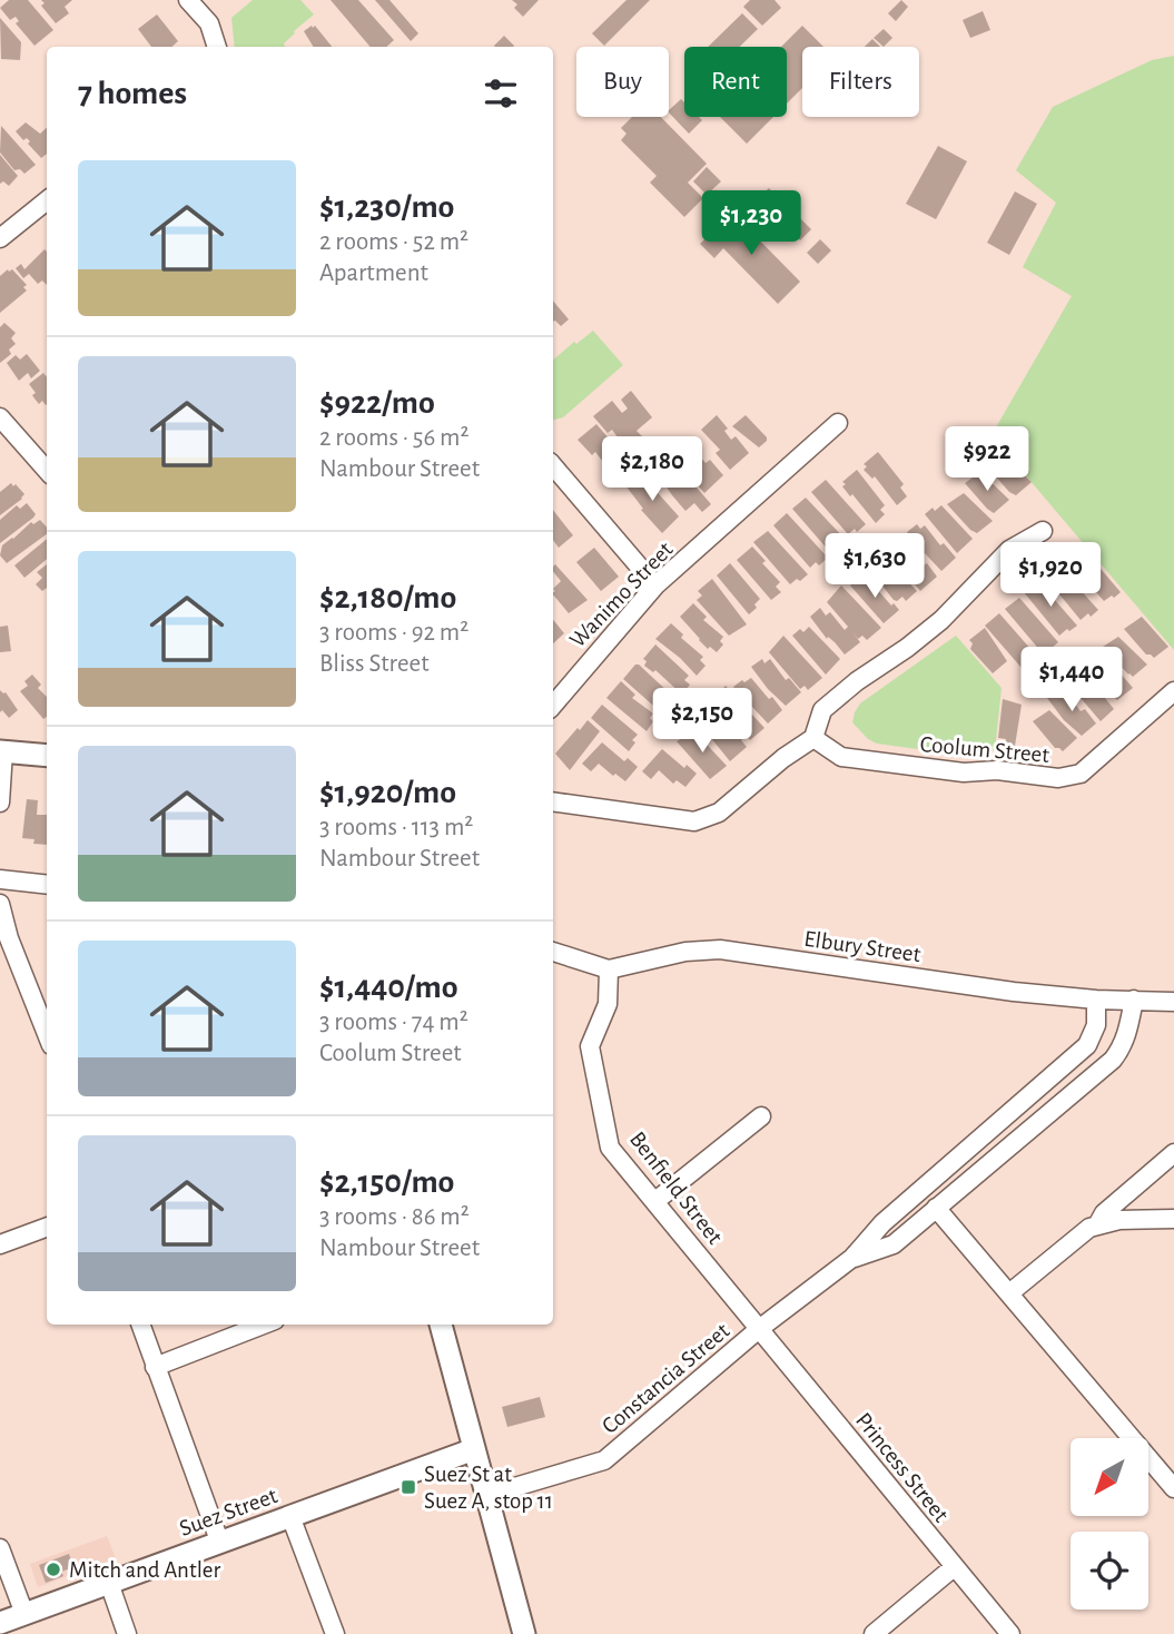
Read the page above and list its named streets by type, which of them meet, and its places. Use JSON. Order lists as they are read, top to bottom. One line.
{"streets":{"street":["Wanimo Street","Coolum Street","Elbury Street","Benfield Street","Constancia Street","Princess Street","Suez Street"]},"crossings":[["Elbury Street","Benfield Street"],["Elbury Street","Constancia Street"],["Benfield Street","Constancia Street"],["Benfield Street","Princess Street"],["Constancia Street","Princess Street"]],"places":{"transit":["Suez St at Suez A, stop 11"],"other":["Mitch and Antler"]},"north":"bottom left","page":{"chip":["Buy","Rent","Filters"],"heading":"7 homes","list":[{"name":"$1,230/mo","note":"2 rooms · 52 m² · Apartment"},{"name":"$922/mo","note":"2 rooms · 56 m² · Nambour Street"},{"name":"$2,180/mo","note":"3 rooms · 92 m² · Bliss Street"},{"name":"$1,920/mo","note":"3 rooms · 113 m² · Nambour Street"},{"name":"$1,440/mo","note":"3 rooms · 74 m² · Coolum Street"},{"name":"$2,150/mo","note":"3 rooms · 86 m² · Nambour Street"}],"price":["$1,230","$922","$2,180","$1,630","$1,920","$1,440","$2,150"]}}
